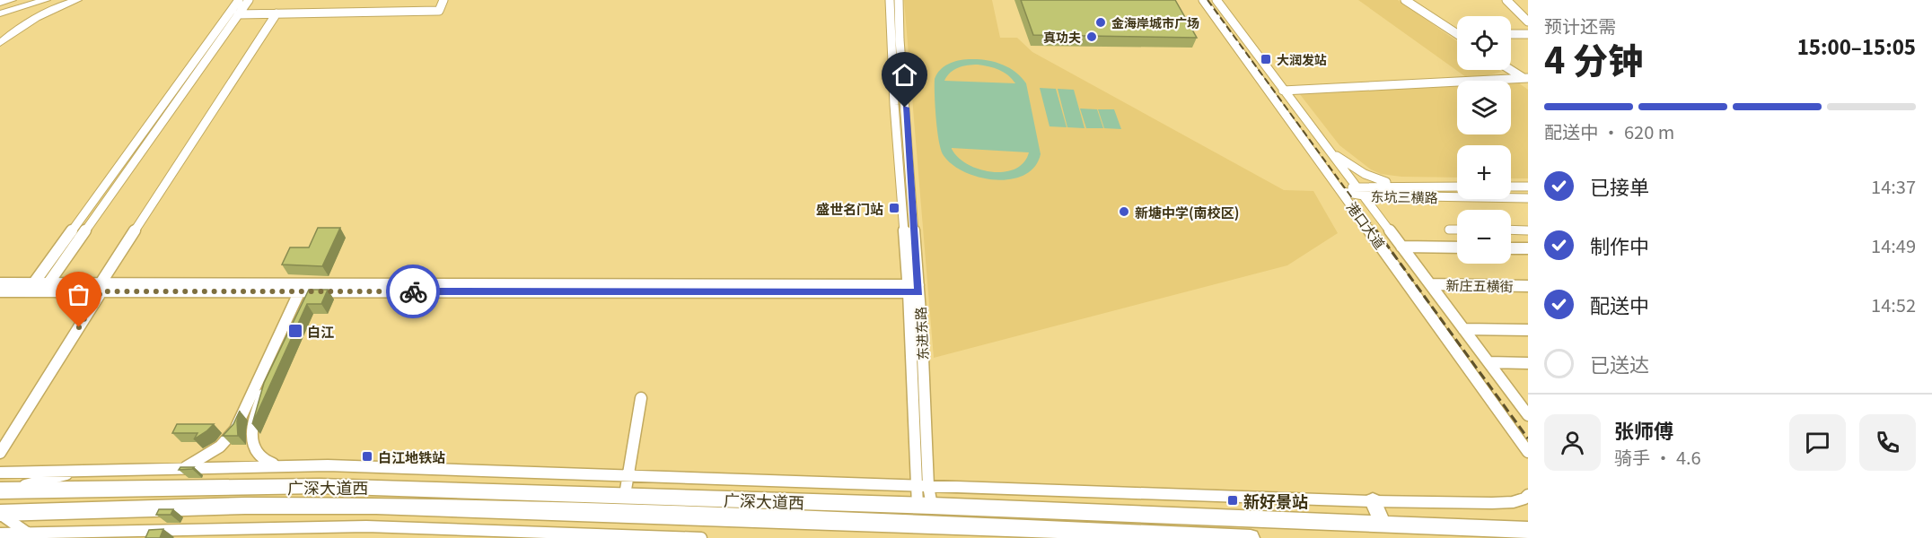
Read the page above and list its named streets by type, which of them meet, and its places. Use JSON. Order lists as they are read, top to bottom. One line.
{"streets":{"highway":["广深大道西"],"street":["东坑三横路","港口大道","新庄五横街","东进东路"]},"crossings":[["东坑三横路","港口大道"],["港口大道","新庄五横街"],["东进东路","广深大道西"]],"places":{"other":["金海岸城市广场","真功夫","新塘中学(南校区)"],"transit":["大润发站","盛世名门站","白江","白江地铁站","新好景站"]},"page":{"heading":["4 分钟","预计还需","15:00–15:05"],"panel":["张师傅","骑手 · 4.6"],"map_buttons":["+","−"],"bar":"配送中 · 620 m","list":[["已接单","14:37"],["制作中","14:49"],["配送中","14:52"],"已送达"]}}
